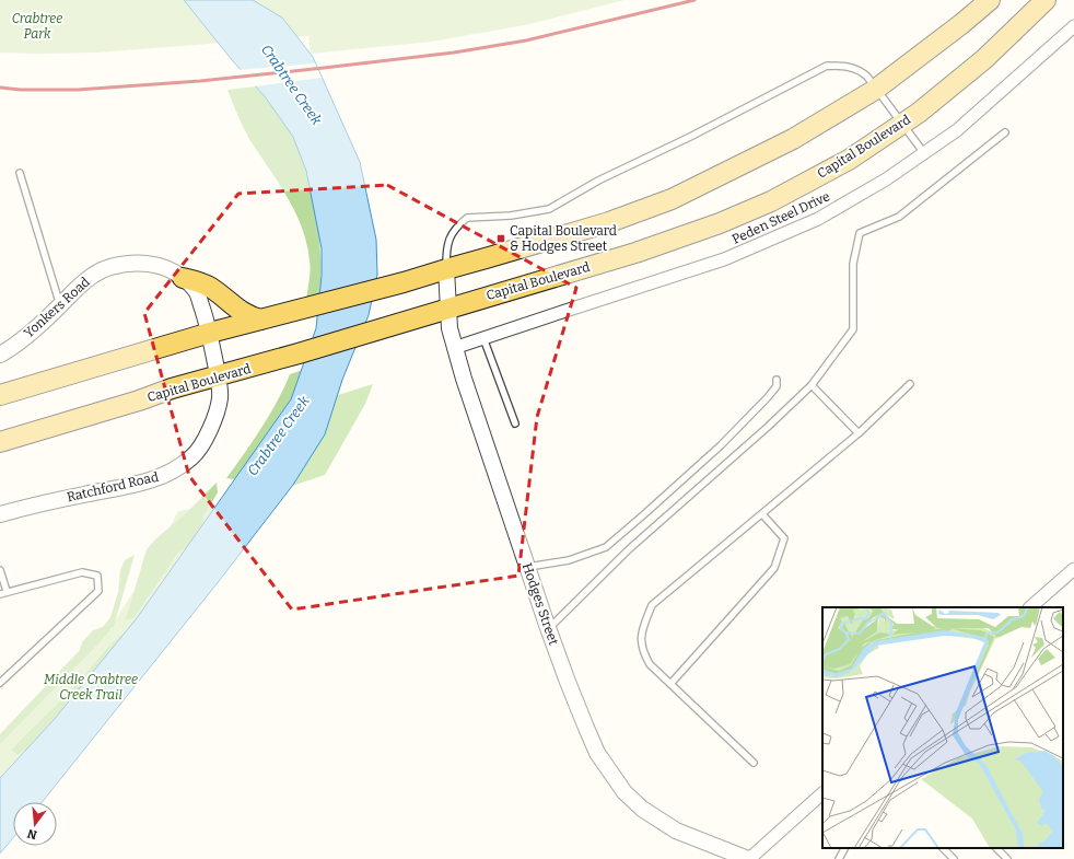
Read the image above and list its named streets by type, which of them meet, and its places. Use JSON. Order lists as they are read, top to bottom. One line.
{"streets":{"main road":["Capital Boulevard"],"street":["Peden Steel Drive","Yonkers Road","Ratchford Road","Hodges Street"]},"crossings":[["Capital Boulevard","Ratchford Road"],["Capital Boulevard","Hodges Street"],["Peden Steel Drive","Hodges Street"],["Yonkers Road","Ratchford Road"]],"water":["Crabtree Creek"],"parks":["Crabtree Park","Middle Crabtree Creek Trail"],"places":{"transit":["Capital Boulevard & Hodges Street"]},"north":"bottom"}
